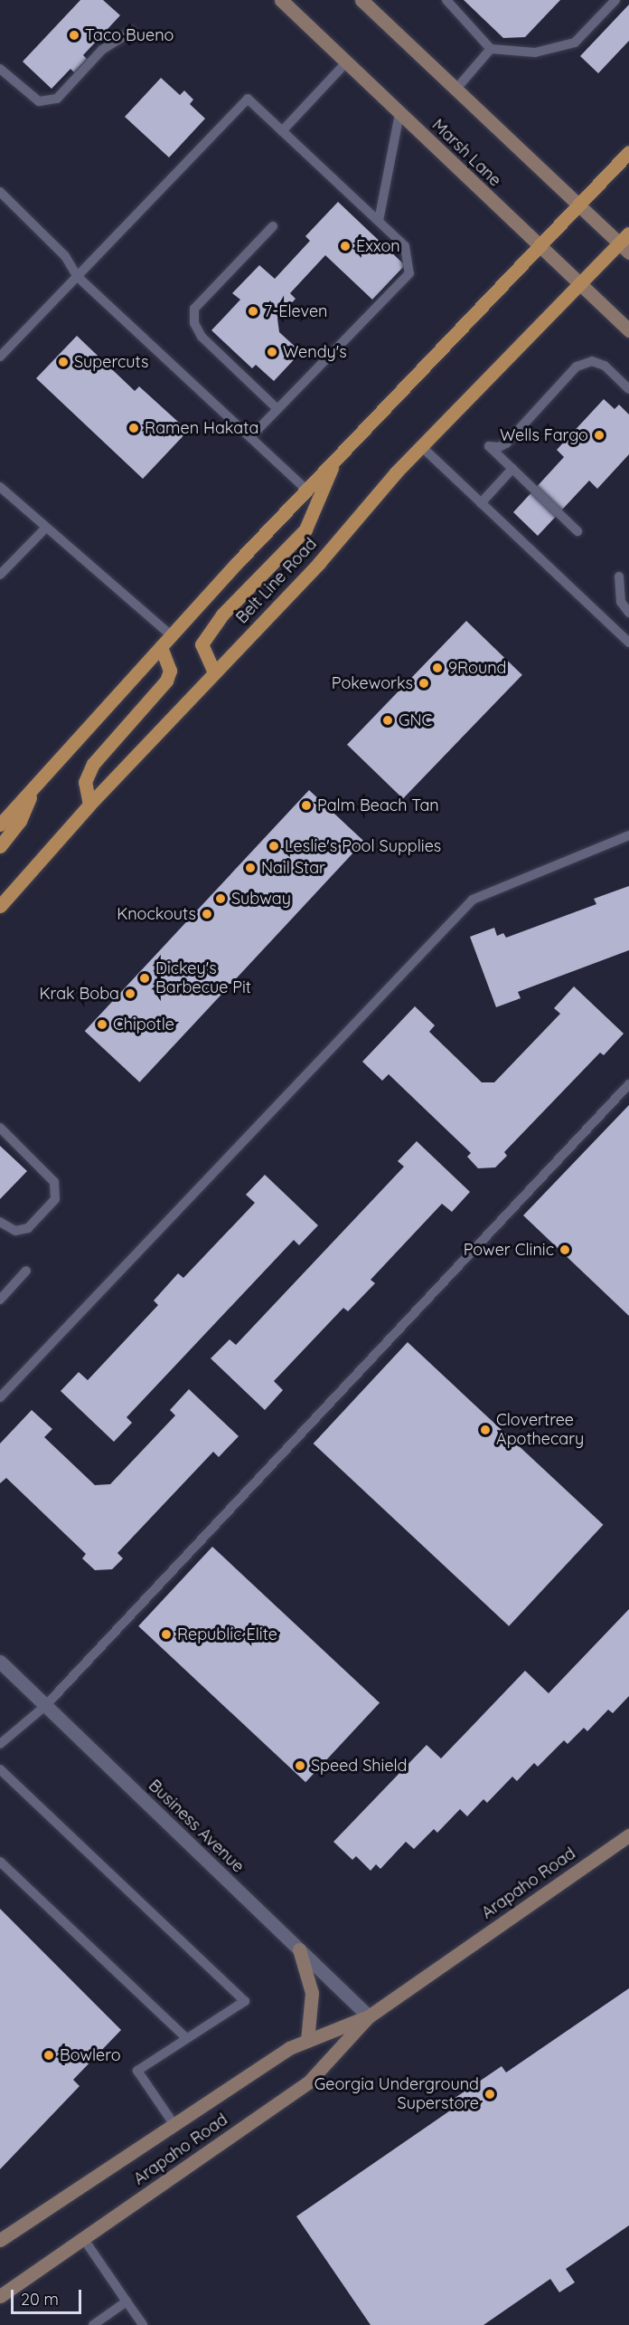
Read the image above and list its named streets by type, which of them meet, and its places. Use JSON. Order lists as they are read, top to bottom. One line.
{"streets":{"main road":["Marsh Lane","Belt Line Road","Arapaho Road"],"street":["Business Avenue"]},"crossings":[["Marsh Lane","Belt Line Road"],["Business Avenue","Arapaho Road"]],"places":["Taco Bueno","Exxon","7-Eleven","Wendy's","Supercuts","Ramen Hakata","Wells Fargo","9Round","Pokeworks","GNC","Palm Beach Tan","Leslie's Pool Supplies","Nail Star","Subway","Knockouts","Dickey's Barbecue Pit","Krak Boba","Chipotle","Power Clinic","Clovertree Apothecary","Republic Elite","Speed Shield","Bowlero","Georgia Underground Superstore"],"scale_bar":"20 m"}
